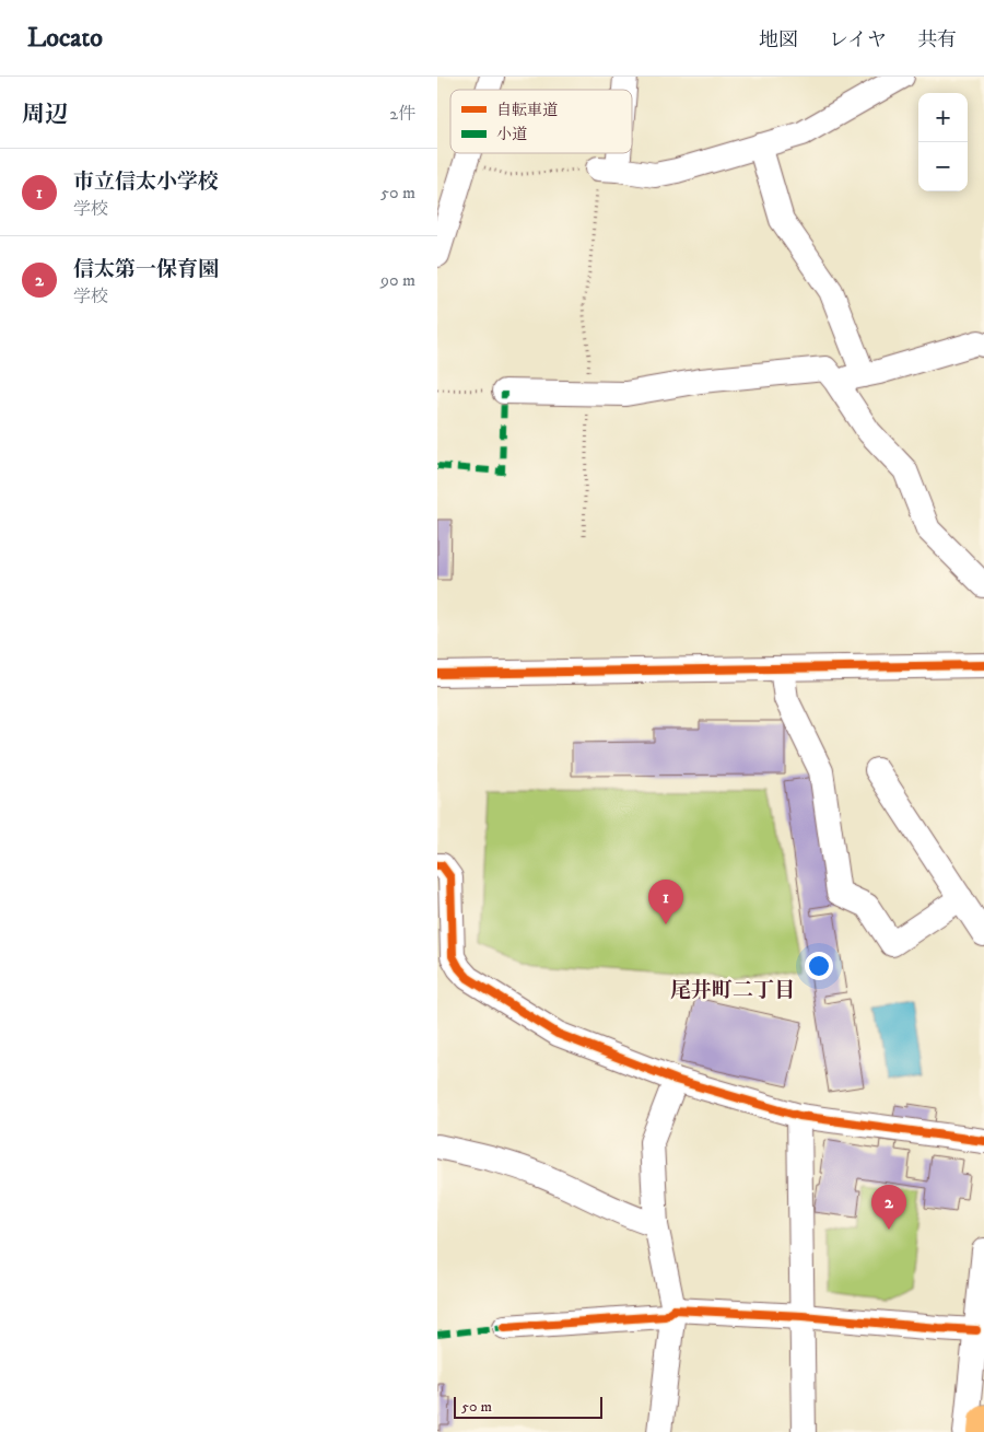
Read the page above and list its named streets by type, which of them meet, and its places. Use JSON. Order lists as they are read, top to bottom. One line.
{"districts":["尾井町二丁目"],"legend":["自転車道","小道"],"scale_bar":"50 m","page":{"header":"Locato","nav":["地図","レイヤ","共有"],"heading":["周辺","2件"],"map_buttons":["+","−"],"list":[{"mark":"1","name":"市立信太小学校","note":"学校","value":"50 m"},{"mark":"2","name":"信太第一保育園","note":"学校","value":"90 m"}],"pins":["1","2"],"scale":"50 m"}}
